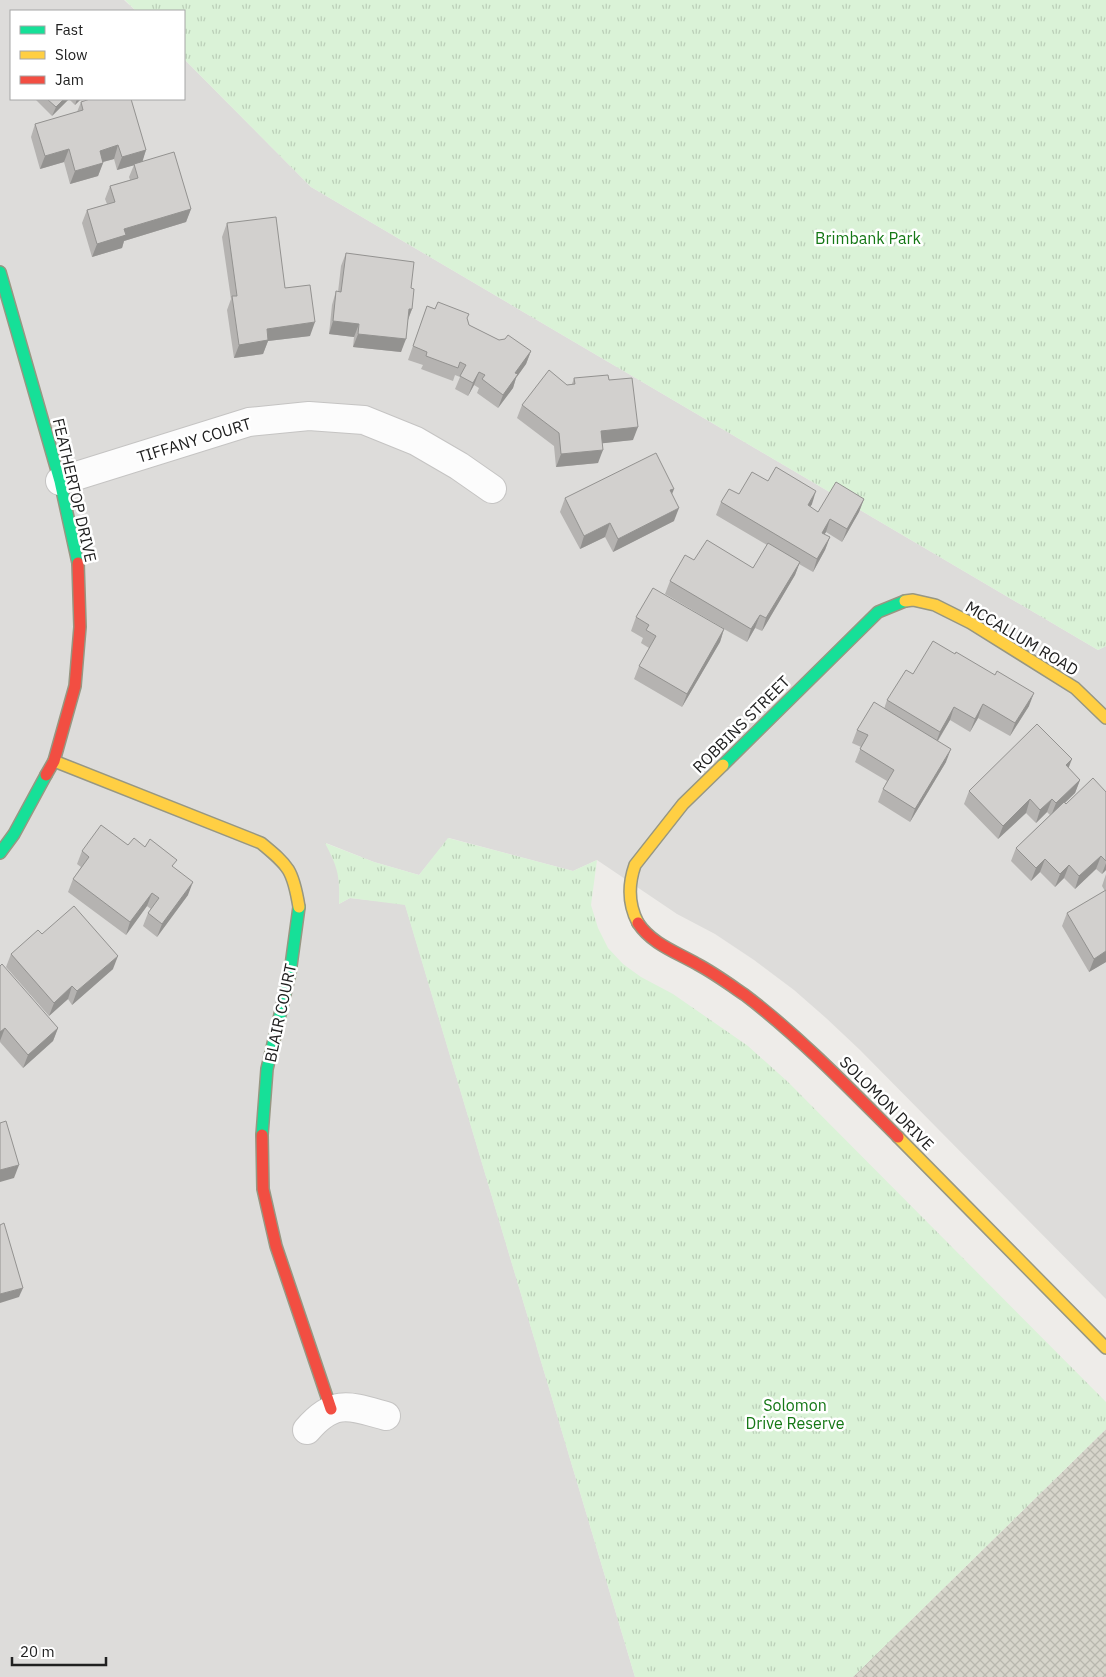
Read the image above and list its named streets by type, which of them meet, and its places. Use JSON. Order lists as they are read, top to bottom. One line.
{"streets":{"street":["TIFFANY COURT","FEATHERTOP DRIVE","MCCALLUM ROAD","ROBBINS STREET","BLAIR COURT","SOLOMON DRIVE"]},"crossings":[["TIFFANY COURT","FEATHERTOP DRIVE"],["FEATHERTOP DRIVE","BLAIR COURT"],["MCCALLUM ROAD","ROBBINS STREET"],["ROBBINS STREET","SOLOMON DRIVE"]],"parks":["Brimbank Park","Solomon Drive Reserve"],"legend":["Fast","Slow","Jam"],"scale_bar":"20 m"}
